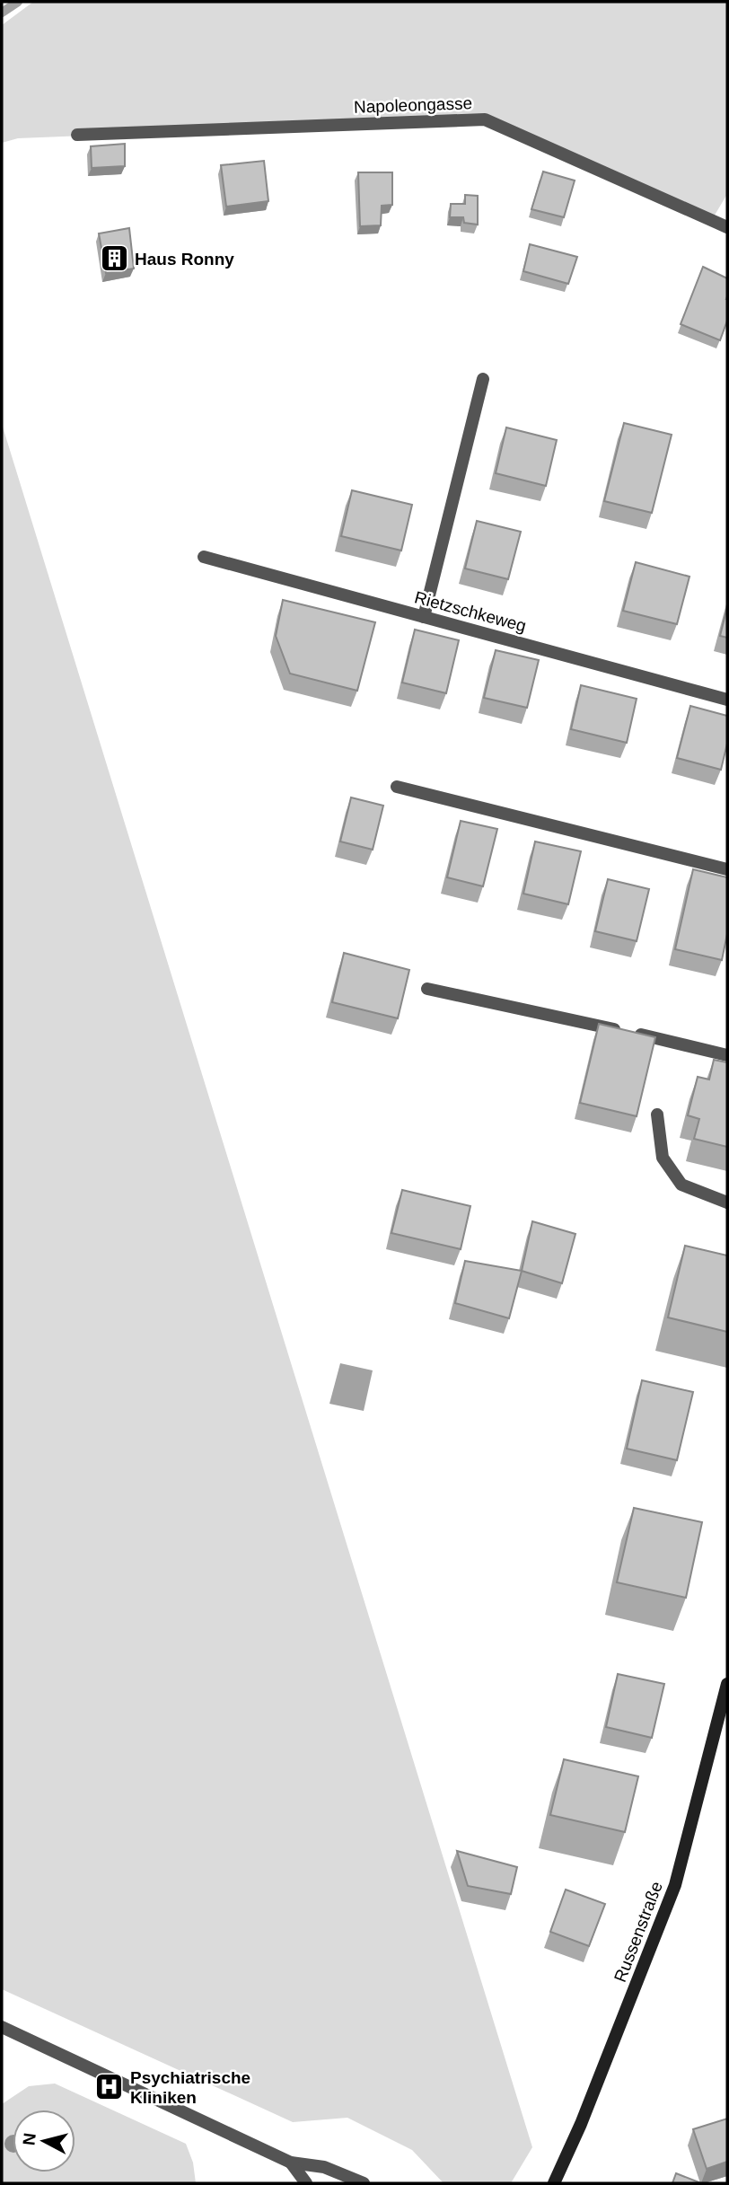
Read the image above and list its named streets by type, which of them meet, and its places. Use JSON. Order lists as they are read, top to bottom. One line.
{"streets":{"street":["Napoleongasse","Rietzschkeweg","Russenstraße"]},"places":{"building":["Haus Ronny"],"hospital":["Psychiatrische Kliniken"]},"north":"left"}
